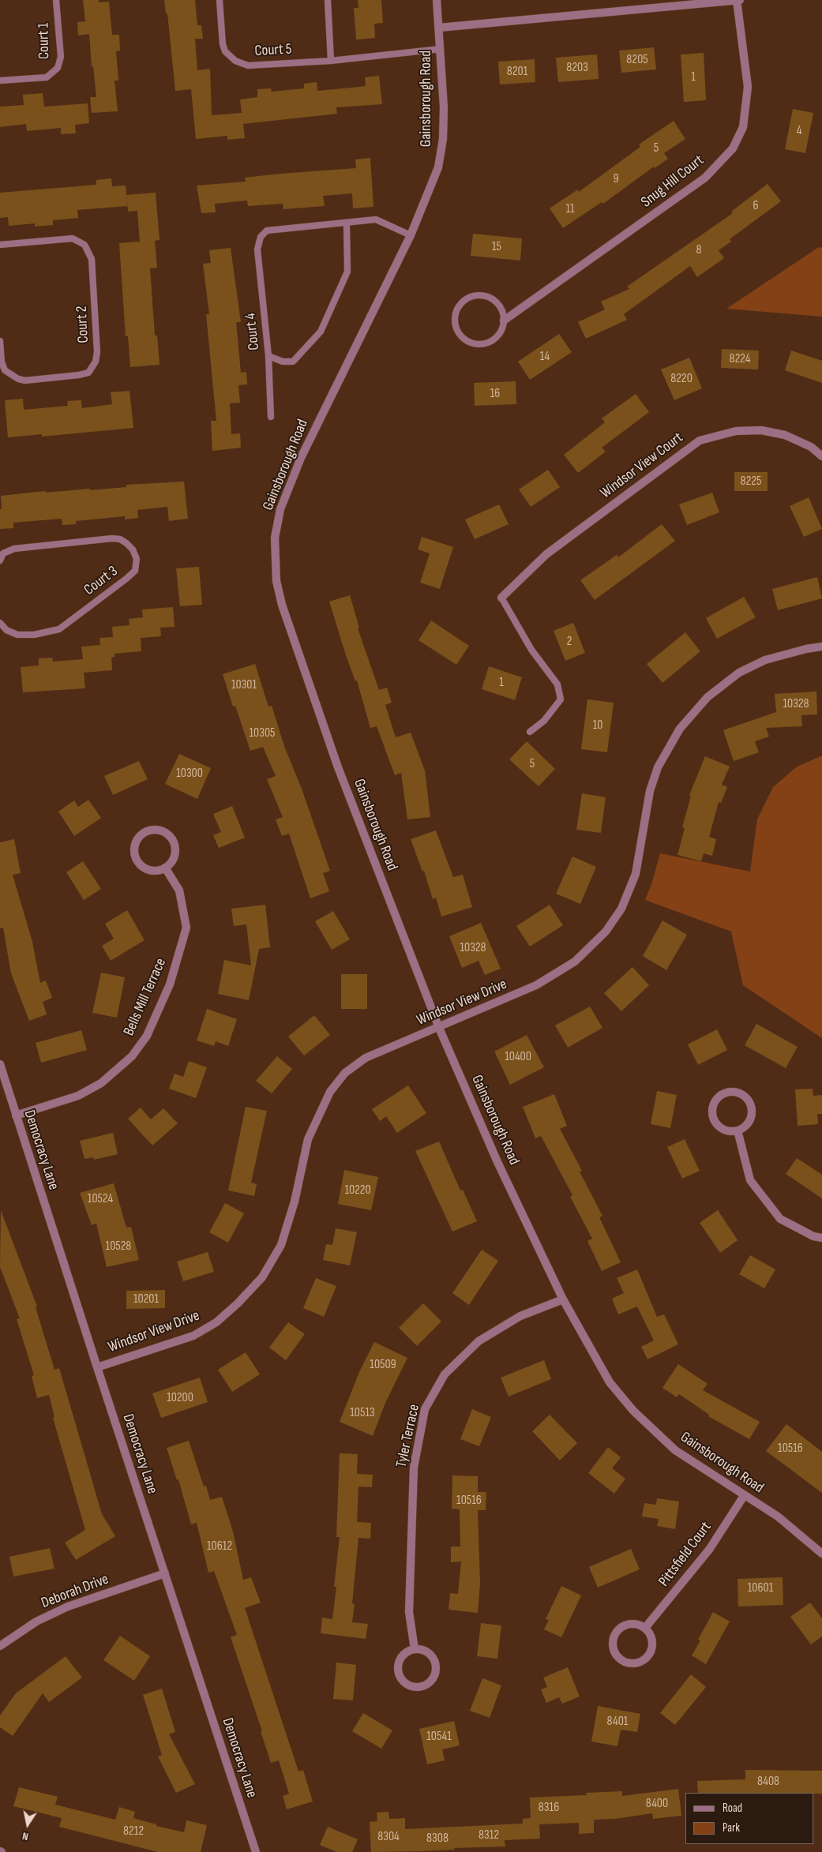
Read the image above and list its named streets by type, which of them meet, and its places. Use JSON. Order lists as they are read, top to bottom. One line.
{"streets":{"street":["Gainsborough Road","Snug Hill Court","Windsor View Court","Bells Mill Terrace","Windsor View Drive","Democracy Lane","Tyler Terrace","Pittsfield Court","Deborah Drive"],"lane":["Court 1","Court 5","Court 2","Court 4","Court 3"]},"crossings":[["Court 5","Gainsborough Road"],["Gainsborough Road","Court 4"],["Gainsborough Road","Windsor View Drive"],["Gainsborough Road","Tyler Terrace"],["Gainsborough Road","Pittsfield Court"],["Bells Mill Terrace","Democracy Lane"],["Windsor View Drive","Democracy Lane"],["Democracy Lane","Deborah Drive"]],"house_numbers":["8205","8203","8201","1","4","5","9","6","11","15","8","14","8224","8220","16","8225","2","1","10301","10328","10","10305","5","10300","10328","10400","10220","10524","10528","10201","10509","10200","10513","10516","10516","10612","10601","8401","10541","8408","8400","8316","8212","8312","8304","8308"],"legend":["Road","Park"],"north":"bottom"}
